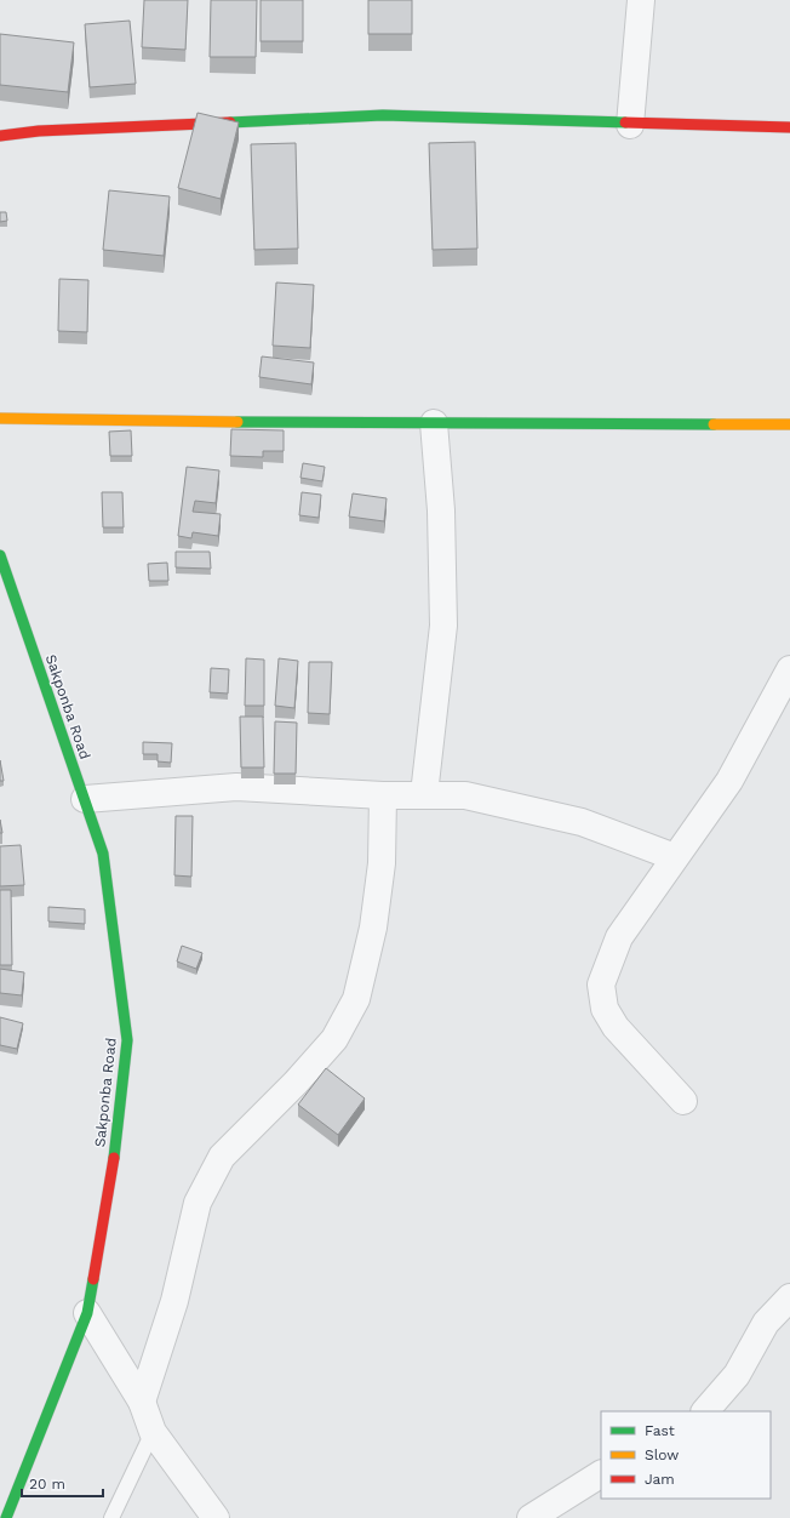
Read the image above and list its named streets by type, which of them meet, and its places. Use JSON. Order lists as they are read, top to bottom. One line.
{"streets":{"street":["Sakponba Road"]},"legend":["Fast","Slow","Jam"],"scale_bar":"20 m"}
